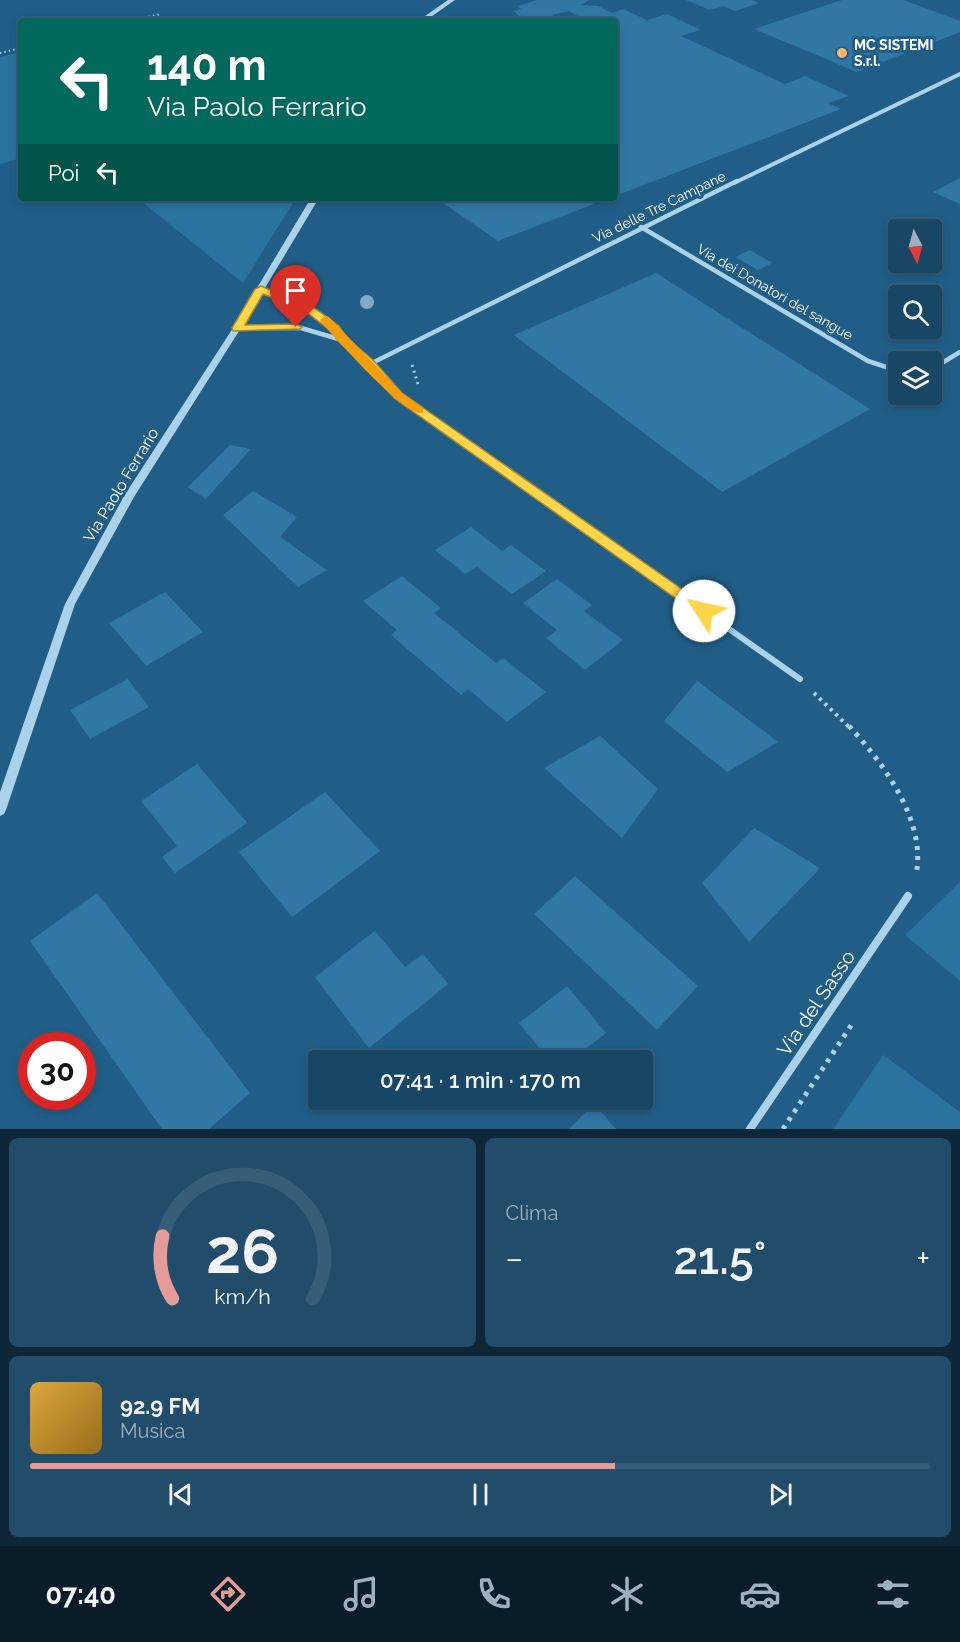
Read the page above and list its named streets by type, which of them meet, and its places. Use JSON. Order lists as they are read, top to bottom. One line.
{"streets":{"street":["Via delle Tre Campane","Via dei Donatori del sangue","Via Paolo Ferrario","Via del Sasso"]},"crossings":[["Via delle Tre Campane","Via dei Donatori del sangue"]],"places":["MC SISTEMI S.r.l."],"north":"bottom","page":{"turn":["140 m","Via Paolo Ferrario"],"then":"Poi","limit":"30","trip":"07:41 · 1 min · 170 m","tile":"Clima","heat":["−","21.5°","+"],"song":["92.9 FM","Musica"],"tabs":"07:40","gauge":["26","km/h"]}}
